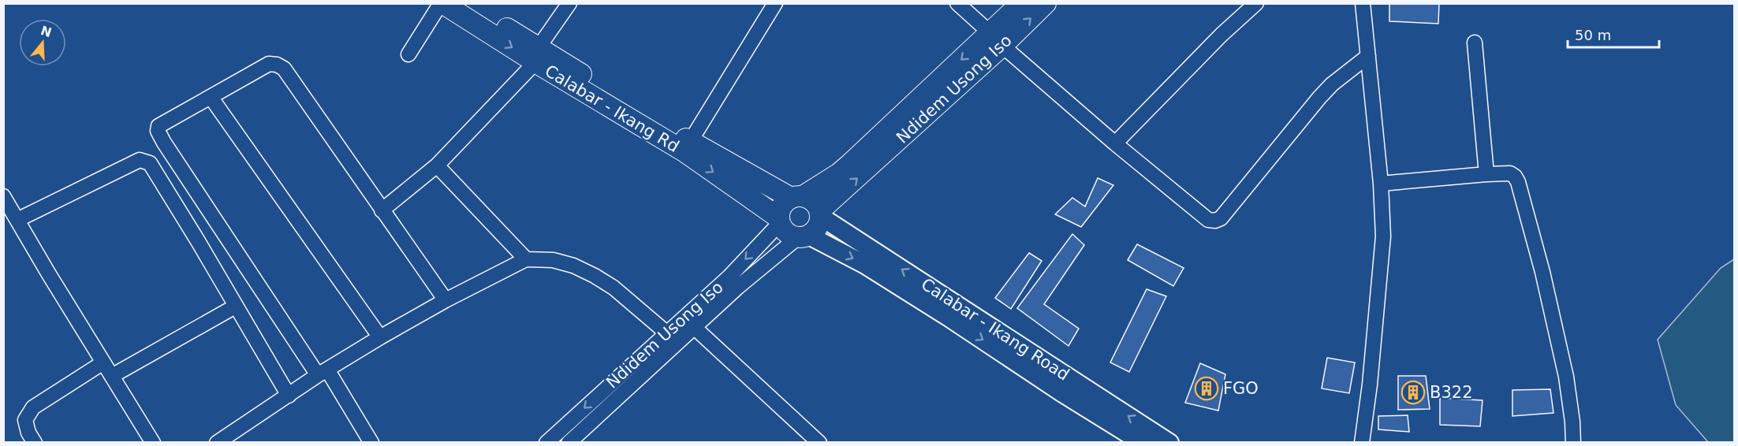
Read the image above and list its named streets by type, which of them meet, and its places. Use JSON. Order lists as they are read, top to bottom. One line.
{"streets":{"highway":["Ndidem Usong Iso","Calabar - Ikang Rd"],"main road":["Calabar - Ikang Road"]},"crossings":[["Ndidem Usong Iso","Calabar - Ikang Rd"],["Ndidem Usong Iso","Calabar - Ikang Road"],["Calabar - Ikang Rd","Calabar - Ikang Road"]],"places":{"building":["FGO","B322"]},"scale_bar":"50 m","north":"top"}
